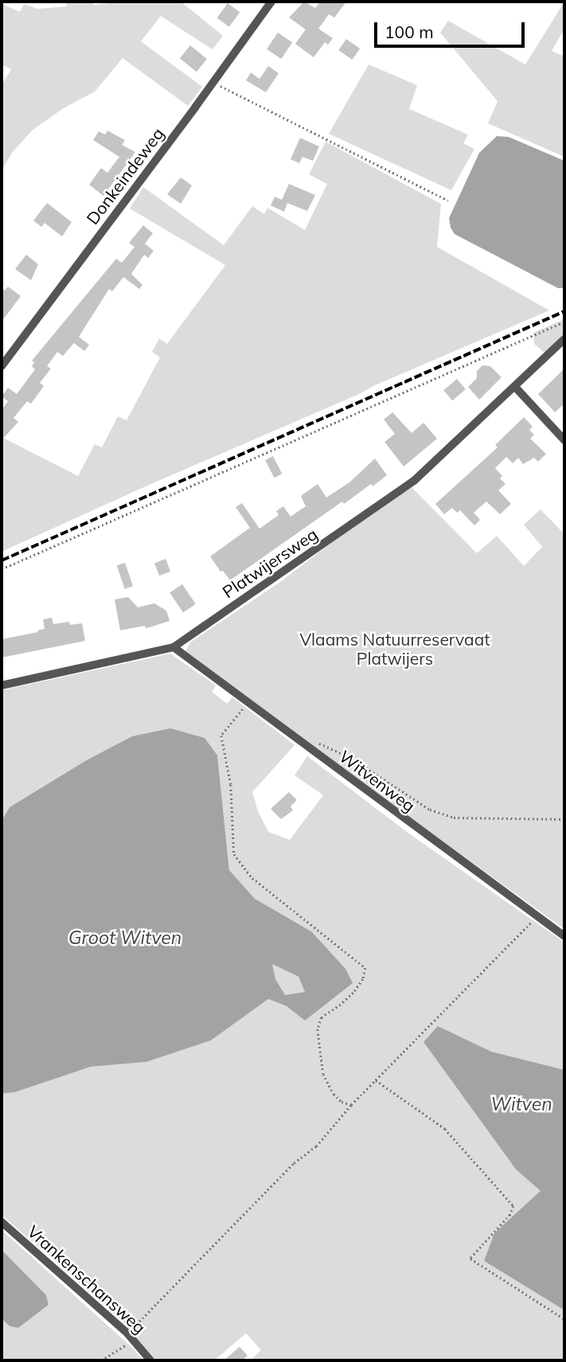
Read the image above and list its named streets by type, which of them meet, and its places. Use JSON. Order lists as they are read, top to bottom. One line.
{"streets":{"street":["Donkeindeweg","Platwijersweg","Witvenweg","Vrankenschansweg"]},"crossings":[["Platwijersweg","Witvenweg"]],"water":["Groot Witven","Witven"],"parks":["Vlaams Natuurreservaat Platwijers"],"scale_bar":"100 m"}
